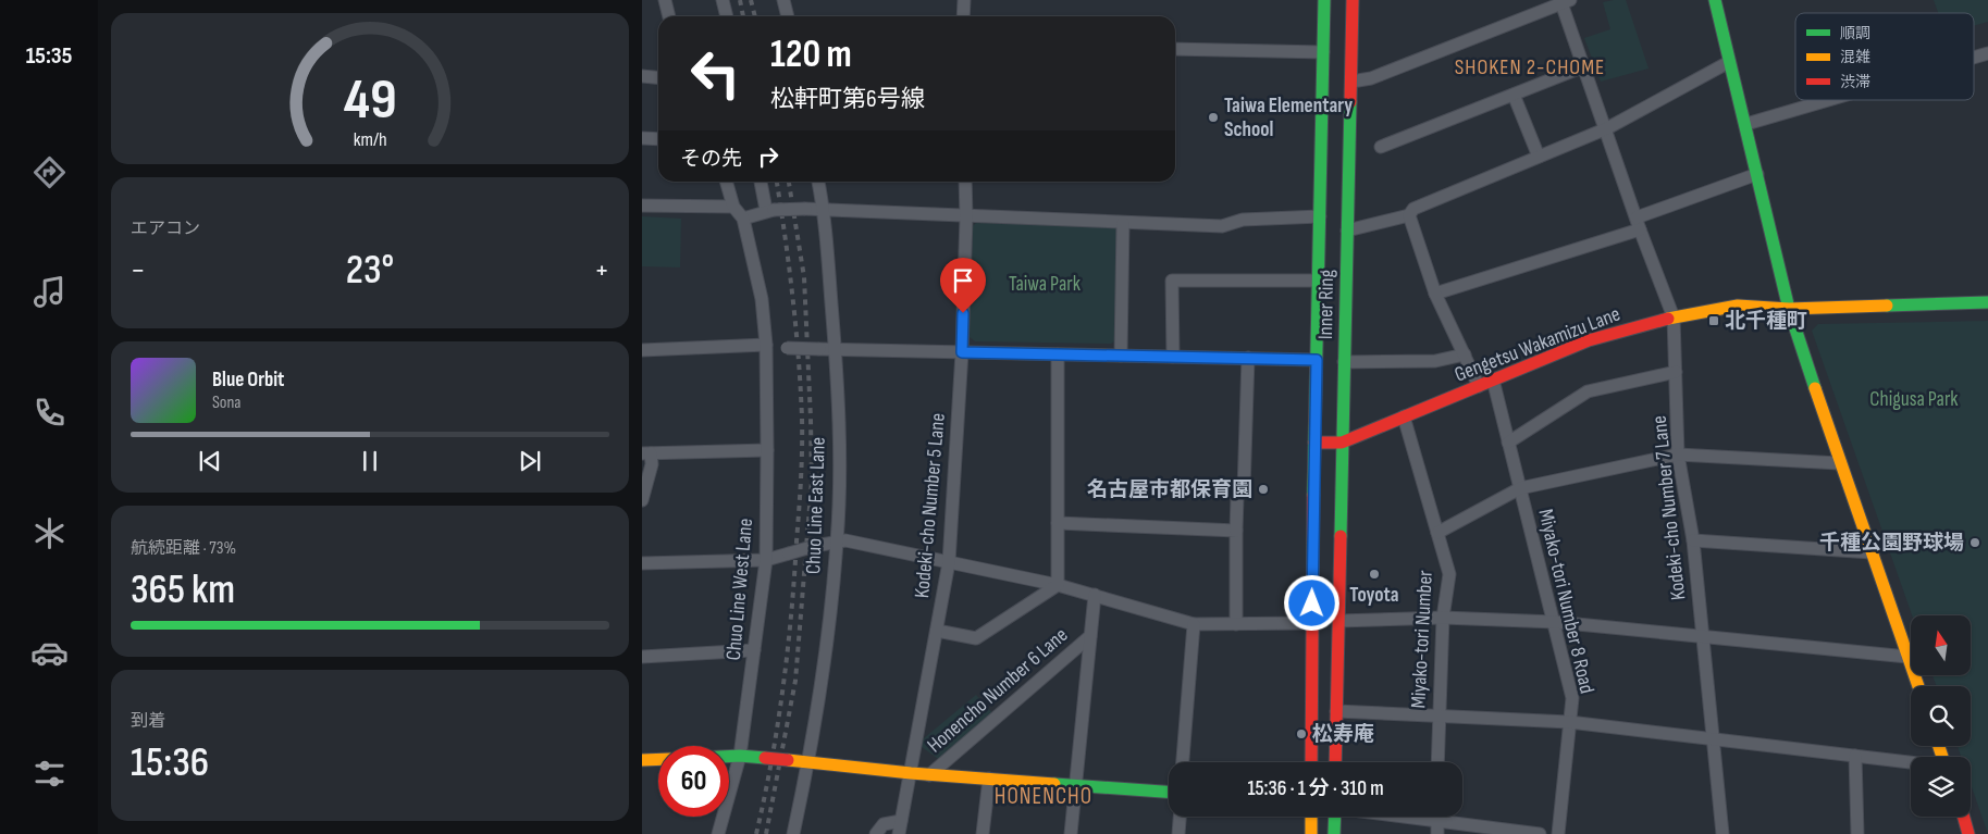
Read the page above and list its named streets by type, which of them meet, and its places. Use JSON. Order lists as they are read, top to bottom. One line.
{"streets":{"street":["Inner Ring","Gengetsu Wakamizu Lane","Chuo Line East Lane","Kodeki-cho Number 5 Lane","Kodeki-cho Number 7 Lane","Chuo Line West Lane","Miyako-tori Number 8 Road","Miyako-tori Number","Honencho Number 6 Lane"]},"crossings":[["Inner Ring","Gengetsu Wakamizu Lane"],["Gengetsu Wakamizu Lane","Kodeki-cho Number 7 Lane"],["Gengetsu Wakamizu Lane","Miyako-tori Number 8 Road"],["Gengetsu Wakamizu Lane","Miyako-tori Number"]],"districts":["SHOKEN 2-CHOME","HONENCHO"],"parks":["Taiwa Park","Chigusa Park"],"places":{"other":["Taiwa Elementary School","名古屋市都保育園","千種公園野球場","Toyota","松寿庵"],"transit":["北千種町"]},"legend":["順調","混雑","渋滞"],"north":"top","page":{"tabs":"15:35","turn":["120 m","松軒町第6号線"],"then":"その先","tile":["エアコン",["航続距離 · 73%","365 km"],["到着","15:36"]],"heat":["−","23°","+"],"song":["Blue Orbit","Sona"],"limit":"60","trip":"15:36 · 1 分 · 310 m","gauge":["49","km/h"]}}
